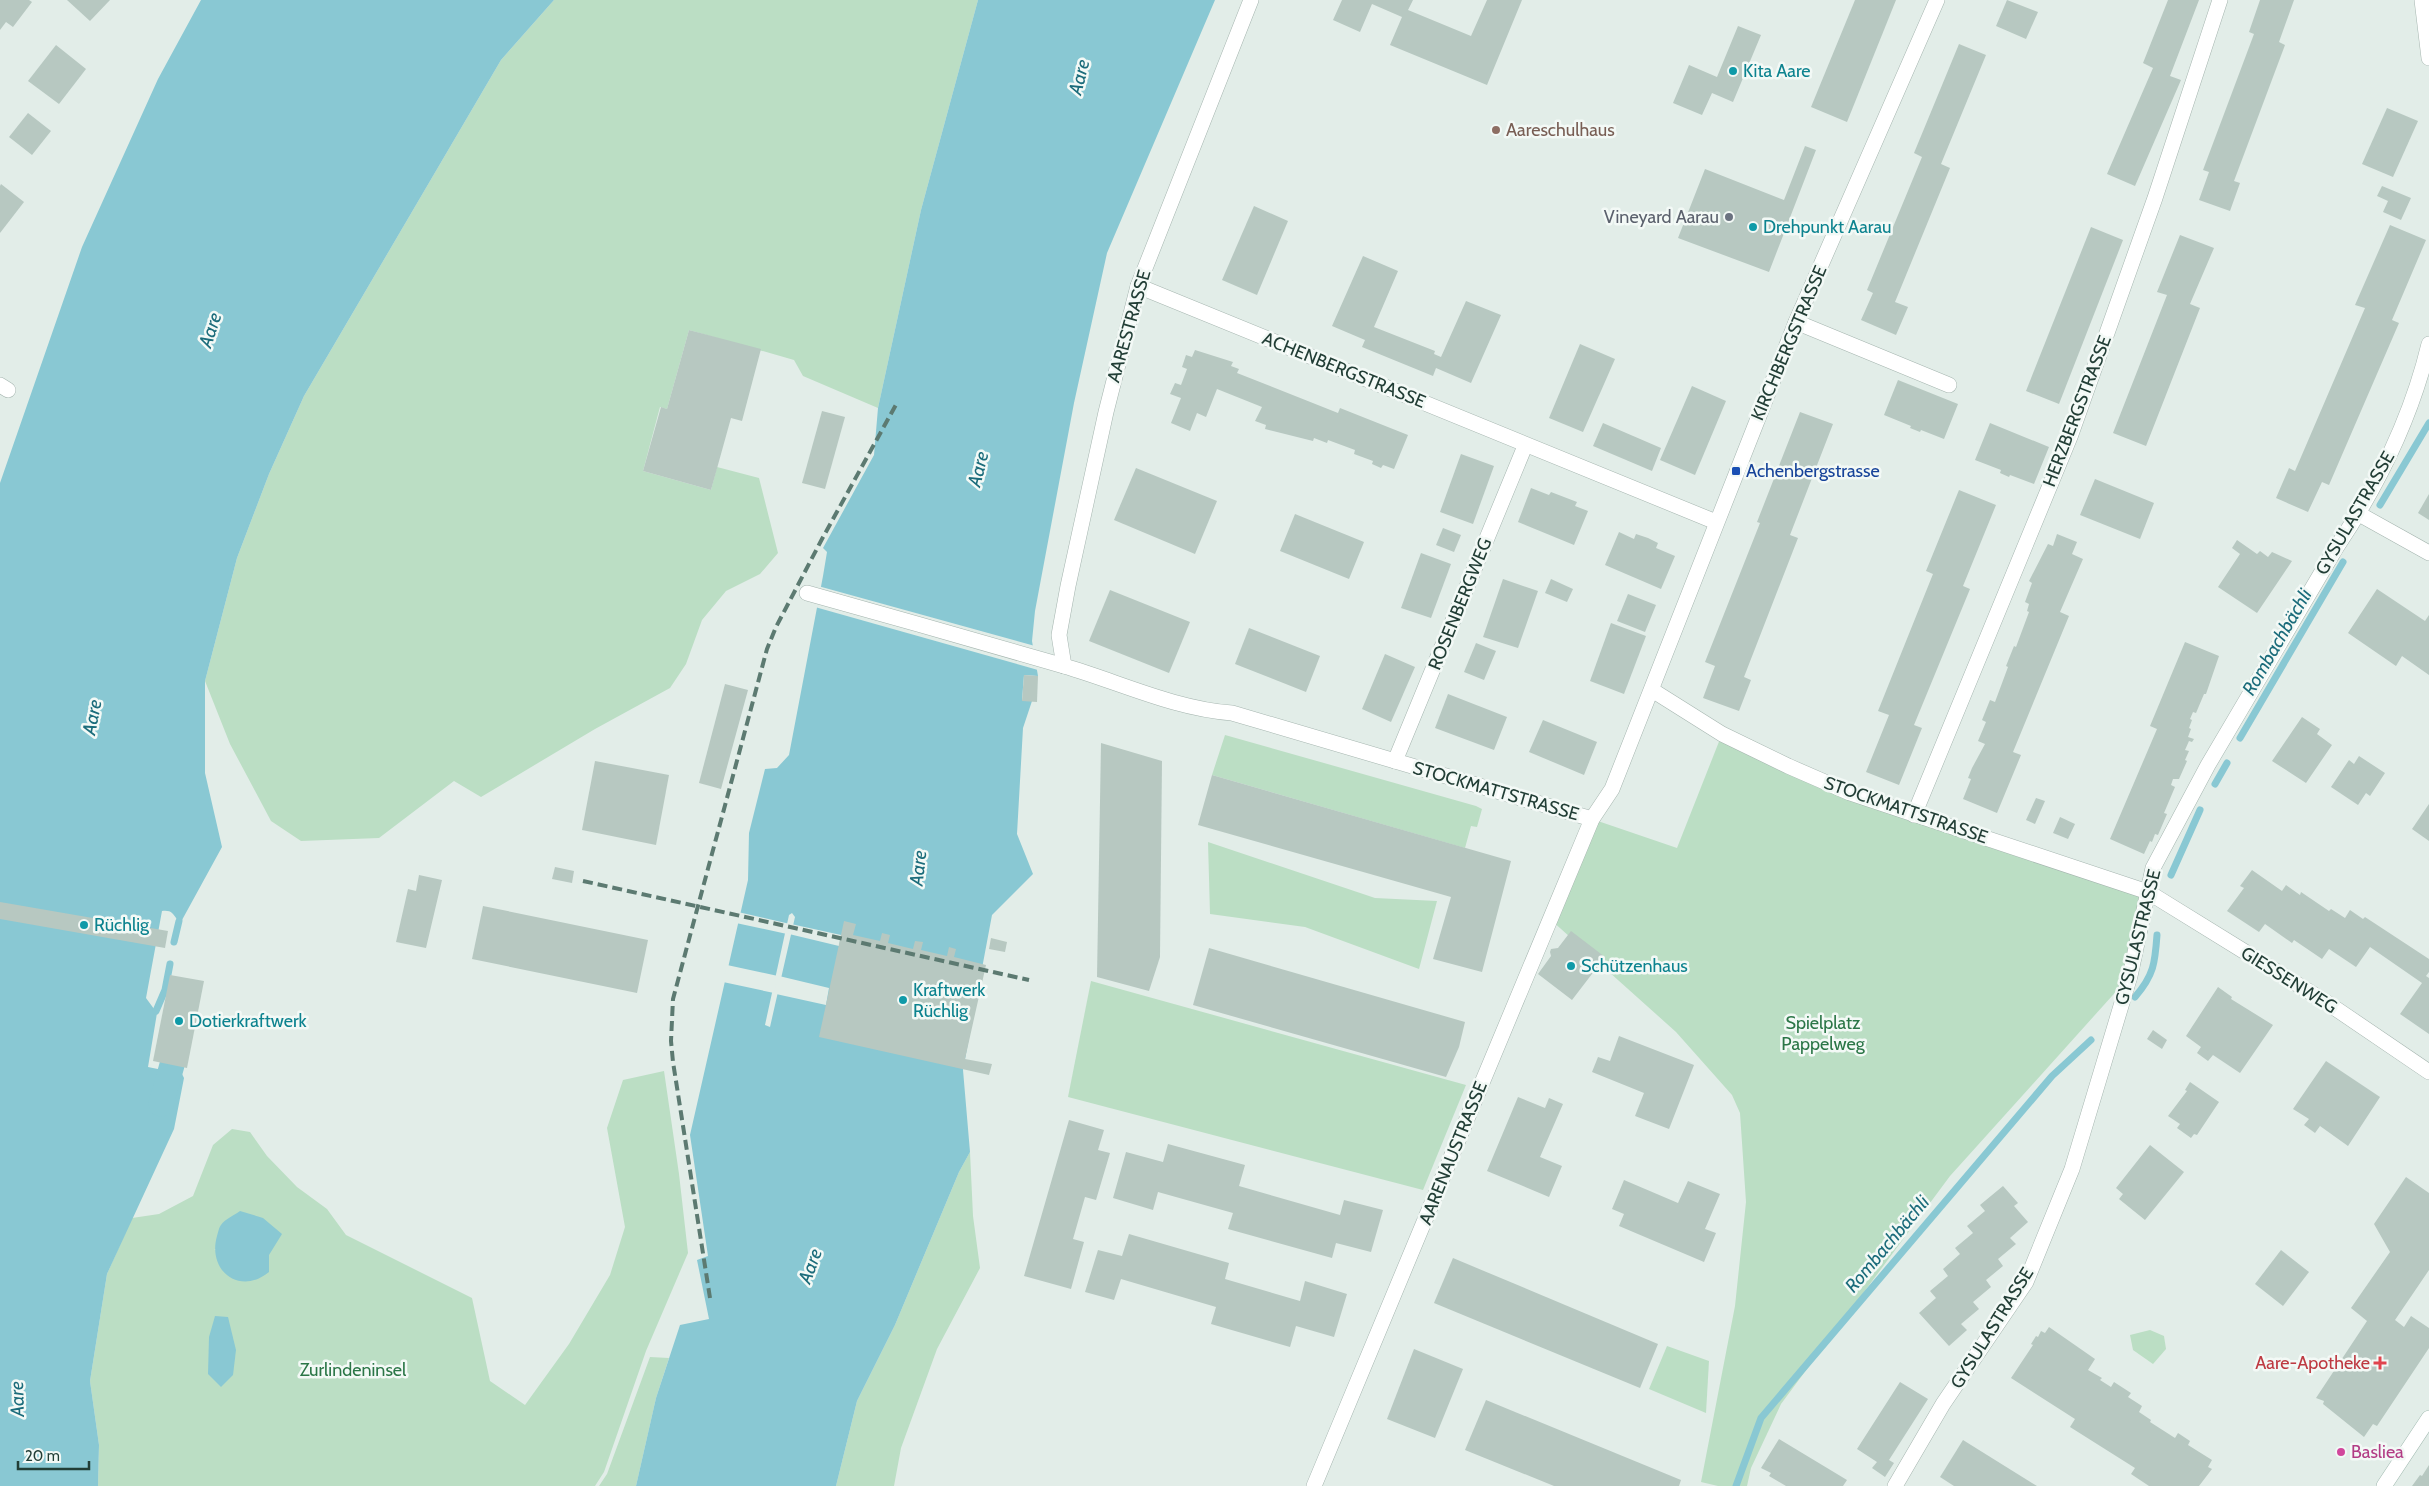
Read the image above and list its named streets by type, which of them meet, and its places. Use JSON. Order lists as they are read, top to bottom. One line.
{"streets":{"street":["AARESTRASSE","KIRCHBERGSTRASSE","ACHENBERGSTRASSE","HERZBERGSTRASSE","GYSULASTRASSE","ROSENBERGWEG","STOCKMATTSTRASSE","GIESSENWEG","AARENAUSTRASSE"]},"crossings":[["AARESTRASSE","ACHENBERGSTRASSE"],["AARESTRASSE","STOCKMATTSTRASSE"],["KIRCHBERGSTRASSE","ACHENBERGSTRASSE"],["KIRCHBERGSTRASSE","STOCKMATTSTRASSE"],["ACHENBERGSTRASSE","ROSENBERGWEG"],["HERZBERGSTRASSE","STOCKMATTSTRASSE"],["GYSULASTRASSE","STOCKMATTSTRASSE"],["GYSULASTRASSE","GIESSENWEG"],["ROSENBERGWEG","STOCKMATTSTRASSE"],["STOCKMATTSTRASSE","GIESSENWEG"],["STOCKMATTSTRASSE","AARENAUSTRASSE"]],"water":["Aare","Rombachbächli"],"parks":["Spielplatz Pappelweg","Zurlindeninsel"],"places":{"other":["Kita Aare","Aareschulhaus","Vineyard Aarau","Drehpunkt Aarau","Rüchlig","Schützenhaus","Kraftwerk Rüchlig","Dotierkraftwerk","Basliea"],"transit":["Achenbergstrasse"],"health":["Aare-Apotheke"]},"scale_bar":"20 m"}
